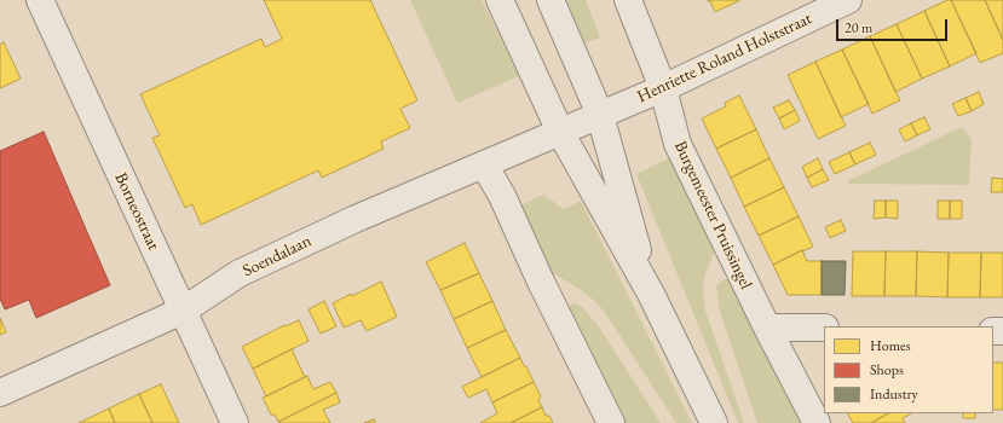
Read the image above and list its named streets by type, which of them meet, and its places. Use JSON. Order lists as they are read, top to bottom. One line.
{"streets":{"street":["Henriette Roland Holststraat","Borneostraat","Burgemeester Pruissingel","Soendalaan"]},"crossings":[["Henriette Roland Holststraat","Burgemeester Pruissingel"],["Henriette Roland Holststraat","Soendalaan"],["Borneostraat","Soendalaan"]],"legend":["Homes","Shops","Industry"],"scale_bar":"20 m"}
